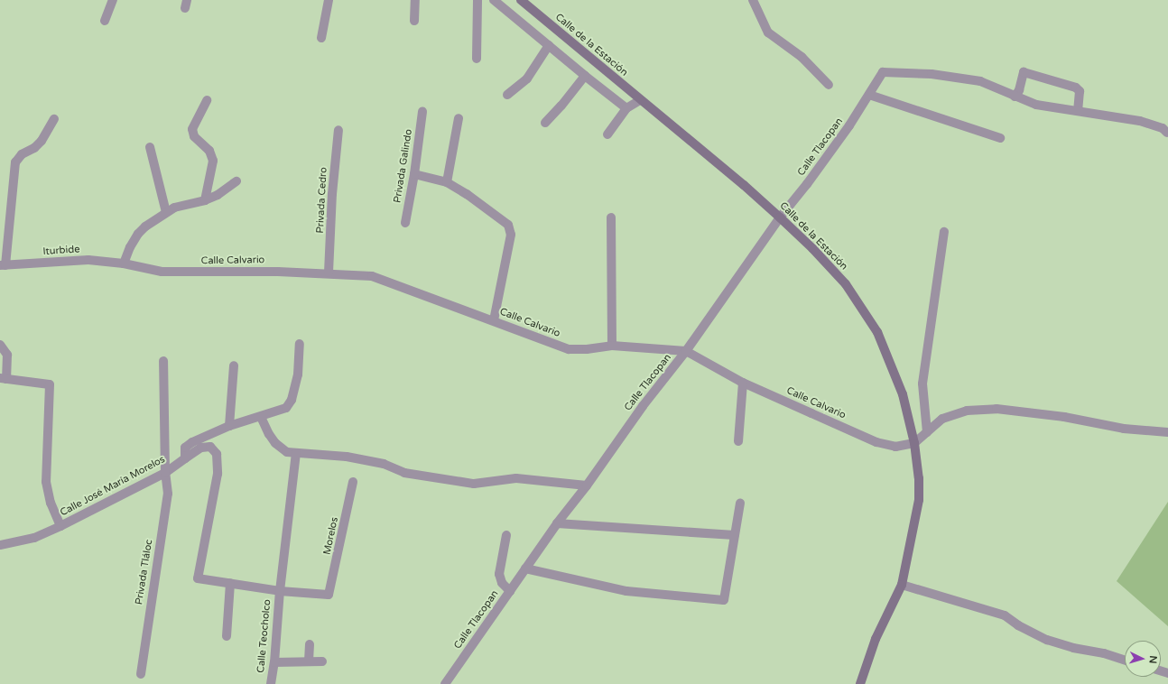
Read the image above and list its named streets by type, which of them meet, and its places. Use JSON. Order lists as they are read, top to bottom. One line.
{"streets":{"street":["Calle de la Estación","Calle Tlacopan","Privada Galindo","Privada Cedro","Iturbide","Calle Calvario","Calle José María Morelos","Morelos","Privada Tláloc","Calle Teocholco"]},"crossings":[["Calle de la Estación","Calle Tlacopan"],["Calle de la Estación","Calle Calvario"],["Calle Tlacopan","Calle Calvario"],["Privada Cedro","Calle Calvario"],["Iturbide","Calle Calvario"],["Calle José María Morelos","Privada Tláloc"],["Morelos","Calle Teocholco"]],"north":"right"}
